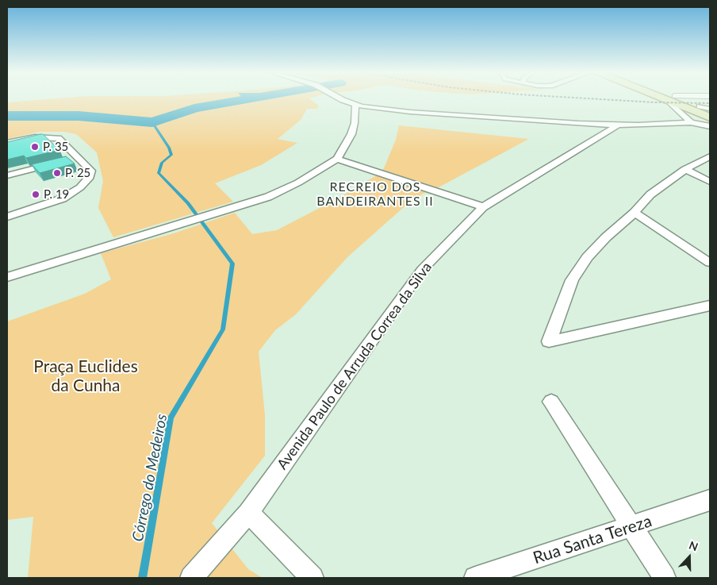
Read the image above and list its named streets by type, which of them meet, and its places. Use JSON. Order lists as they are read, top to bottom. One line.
{"streets":{"street":["Avenida Paulo de Arruda Correa da Silva","Rua Santa Tereza"]},"districts":["RECREIO DOS BANDEIRANTES II"],"water":["Córrego do Medeiros"],"parks":["Praça Euclides da Cunha"],"places":["P. 35","P. 25","P. 19"],"north":"top"}
